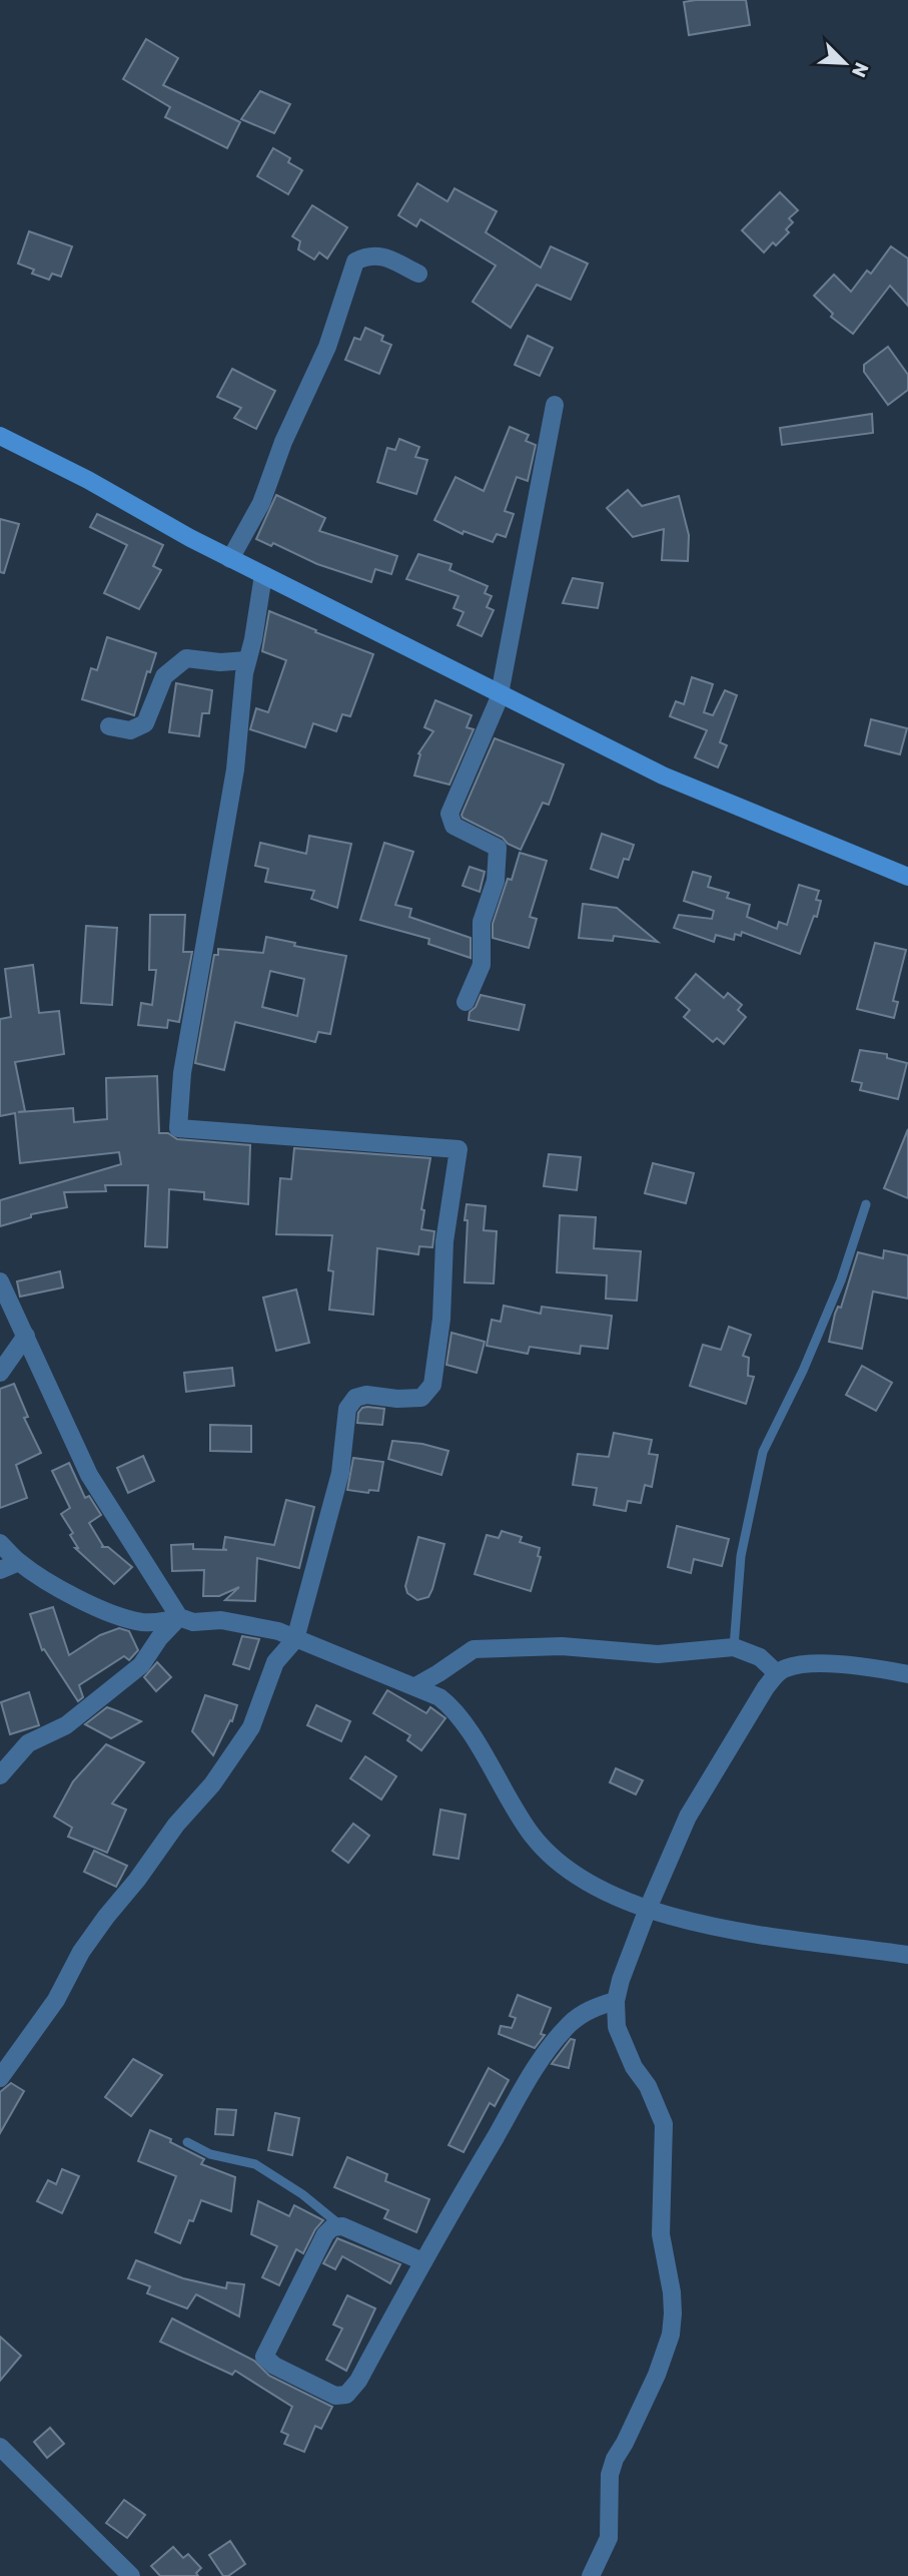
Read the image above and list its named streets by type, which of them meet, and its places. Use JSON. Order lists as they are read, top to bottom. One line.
{"north":"bottom right"}
